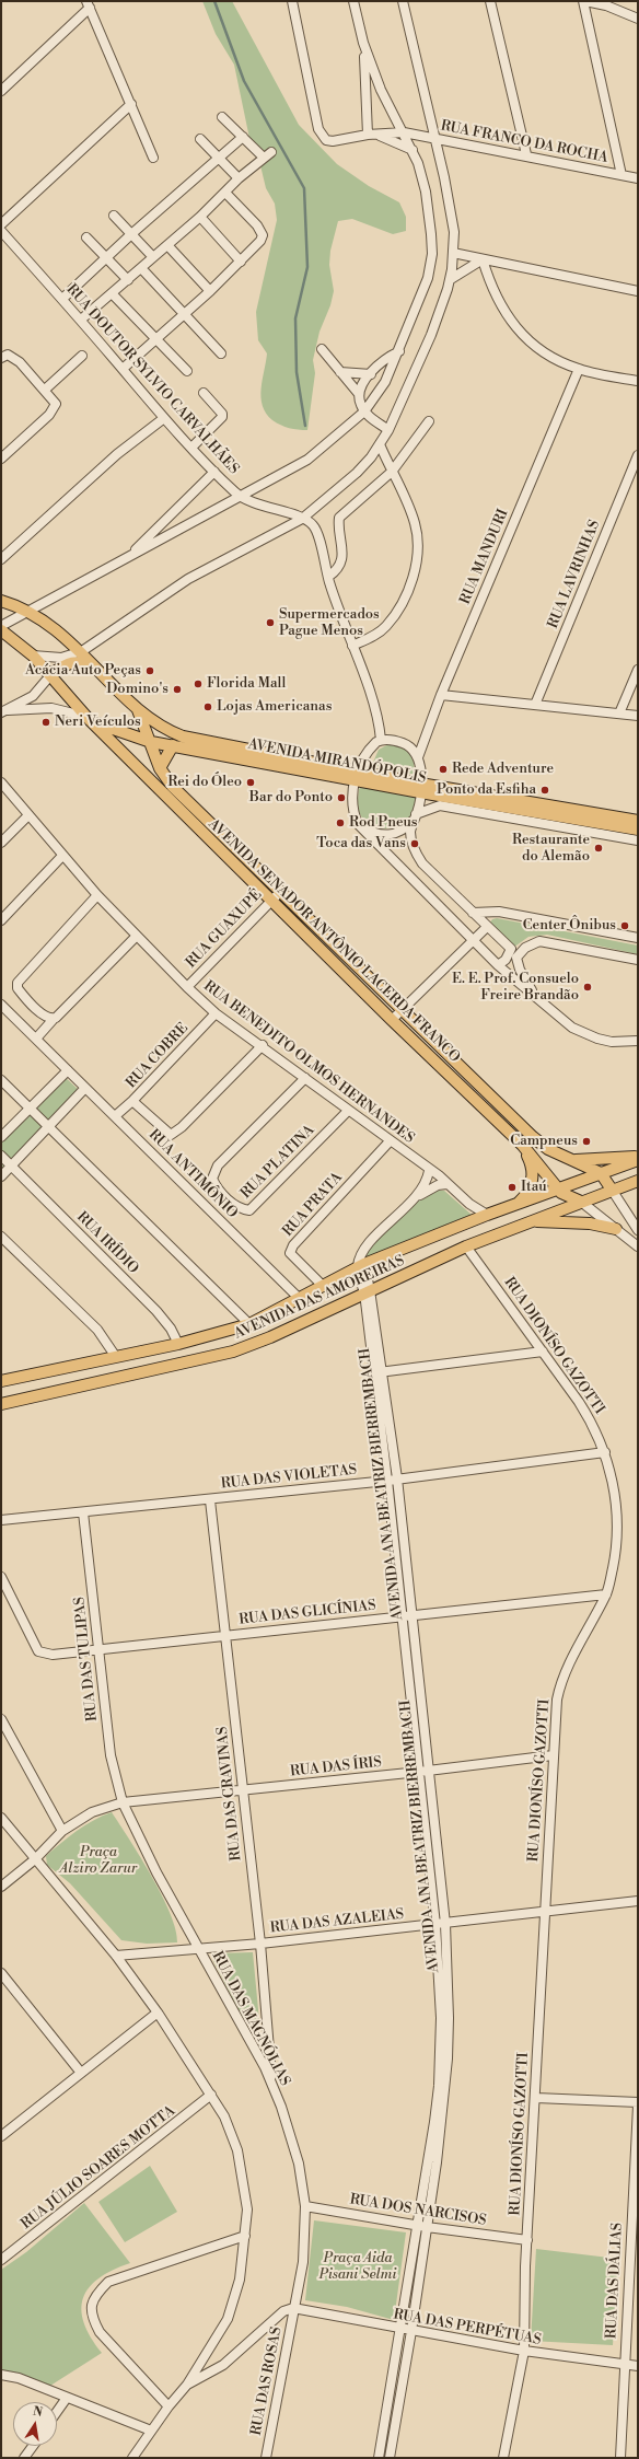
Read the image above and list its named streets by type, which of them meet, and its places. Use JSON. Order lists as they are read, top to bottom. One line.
{"streets":{"main road":["AVENIDA MIRANDÓPOLIS","AVENIDA SENADOR ANTÔNIO LACERDA FRANCO","AVENIDA DAS AMOREIRAS"],"street":["RUA FRANCO DA ROCHA","RUA DOUTOR SYLVIO CARVALHÃES","RUA MANDURI","RUA LAVRINHAS","RUA GUAXUPÉ","RUA COBRE","RUA BENEDITO OLMOS HERNANDES","RUA PLATINA","RUA ANTIMÔNIO","RUA PRATA","RUA IRÍDIO","RUA DIONÍSO GAZOTTI","RUA DAS VIOLETAS","AVENIDA ANA BEATRIZ BIERREMBACH","RUA DAS GLICÍNIAS","RUA DAS TULIPAS","RUA DAS ÍRIS","RUA DAS CRAVINAS","RUA DAS AZALEIAS","RUA DAS MAGNÓLIAS","RUA JÚLIO SOARES MOTTA","RUA DOS NARCISOS","RUA DAS DÁLIAS","RUA DAS PERPÉTUAS","RUA DAS ROSAS"]},"crossings":[["AVENIDA MIRANDÓPOLIS","AVENIDA SENADOR ANTÔNIO LACERDA FRANCO"],["RUA GUAXUPÉ","AVENIDA SENADOR ANTÔNIO LACERDA FRANCO"],["RUA GUAXUPÉ","RUA BENEDITO OLMOS HERNANDES"],["AVENIDA SENADOR ANTÔNIO LACERDA FRANCO","AVENIDA DAS AMOREIRAS"],["RUA COBRE","RUA BENEDITO OLMOS HERNANDES"],["RUA BENEDITO OLMOS HERNANDES","RUA PLATINA"],["RUA BENEDITO OLMOS HERNANDES","RUA PRATA"],["RUA BENEDITO OLMOS HERNANDES","AVENIDA DAS AMOREIRAS"],["RUA ANTIMÔNIO","AVENIDA DAS AMOREIRAS"],["RUA PRATA","AVENIDA DAS AMOREIRAS"],["RUA IRÍDIO","AVENIDA DAS AMOREIRAS"],["AVENIDA DAS AMOREIRAS","RUA DIONÍSO GAZOTTI"],["AVENIDA DAS AMOREIRAS","AVENIDA ANA BEATRIZ BIERREMBACH"],["RUA DIONÍSO GAZOTTI","RUA DAS VIOLETAS"],["RUA DIONÍSO GAZOTTI","RUA DAS GLICÍNIAS"],["RUA DIONÍSO GAZOTTI","RUA DAS ÍRIS"],["RUA DIONÍSO GAZOTTI","RUA DAS AZALEIAS"],["RUA DIONÍSO GAZOTTI","RUA DOS NARCISOS"],["RUA DIONÍSO GAZOTTI","RUA DAS PERPÉTUAS"],["RUA DAS VIOLETAS","AVENIDA ANA BEATRIZ BIERREMBACH"],["RUA DAS VIOLETAS","RUA DAS TULIPAS"],["RUA DAS VIOLETAS","RUA DAS CRAVINAS"],["AVENIDA ANA BEATRIZ BIERREMBACH","RUA DAS GLICÍNIAS"],["AVENIDA ANA BEATRIZ BIERREMBACH","RUA DAS ÍRIS"],["AVENIDA ANA BEATRIZ BIERREMBACH","RUA DAS AZALEIAS"],["AVENIDA ANA BEATRIZ BIERREMBACH","RUA DOS NARCISOS"],["AVENIDA ANA BEATRIZ BIERREMBACH","RUA DAS PERPÉTUAS"],["RUA DAS GLICÍNIAS","RUA DAS TULIPAS"],["RUA DAS GLICÍNIAS","RUA DAS CRAVINAS"],["RUA DAS TULIPAS","RUA DAS ÍRIS"],["RUA DAS TULIPAS","RUA DAS MAGNÓLIAS"],["RUA DAS ÍRIS","RUA DAS CRAVINAS"],["RUA DAS ÍRIS","RUA DAS MAGNÓLIAS"],["RUA DAS CRAVINAS","RUA DAS AZALEIAS"],["RUA DAS CRAVINAS","RUA DAS MAGNÓLIAS"],["RUA DAS AZALEIAS","RUA DAS MAGNÓLIAS"],["RUA DAS MAGNÓLIAS","RUA DOS NARCISOS"],["RUA DAS MAGNÓLIAS","RUA DAS PERPÉTUAS"],["RUA DAS MAGNÓLIAS","RUA DAS ROSAS"],["RUA DAS DÁLIAS","RUA DAS PERPÉTUAS"],["RUA DAS PERPÉTUAS","RUA DAS ROSAS"]],"parks":["Praça Alziro Zarur","Praça Aida Pisani Selmi"],"places":["Supermercados Pague Menos","Acácia Auto Peças","Florida Mall","Domino's","Lojas Americanas","Neri Veículos","Rede Adventure","Rei do Óleo","Ponto da Esfiha","Bar do Ponto","Rod Pneus","Toca das Vans","Restaurante do Alemão","Center Ônibus","E. E. Prof. Consuelo Freire Brandão","Campneus","Itaú"],"north":"top"}
